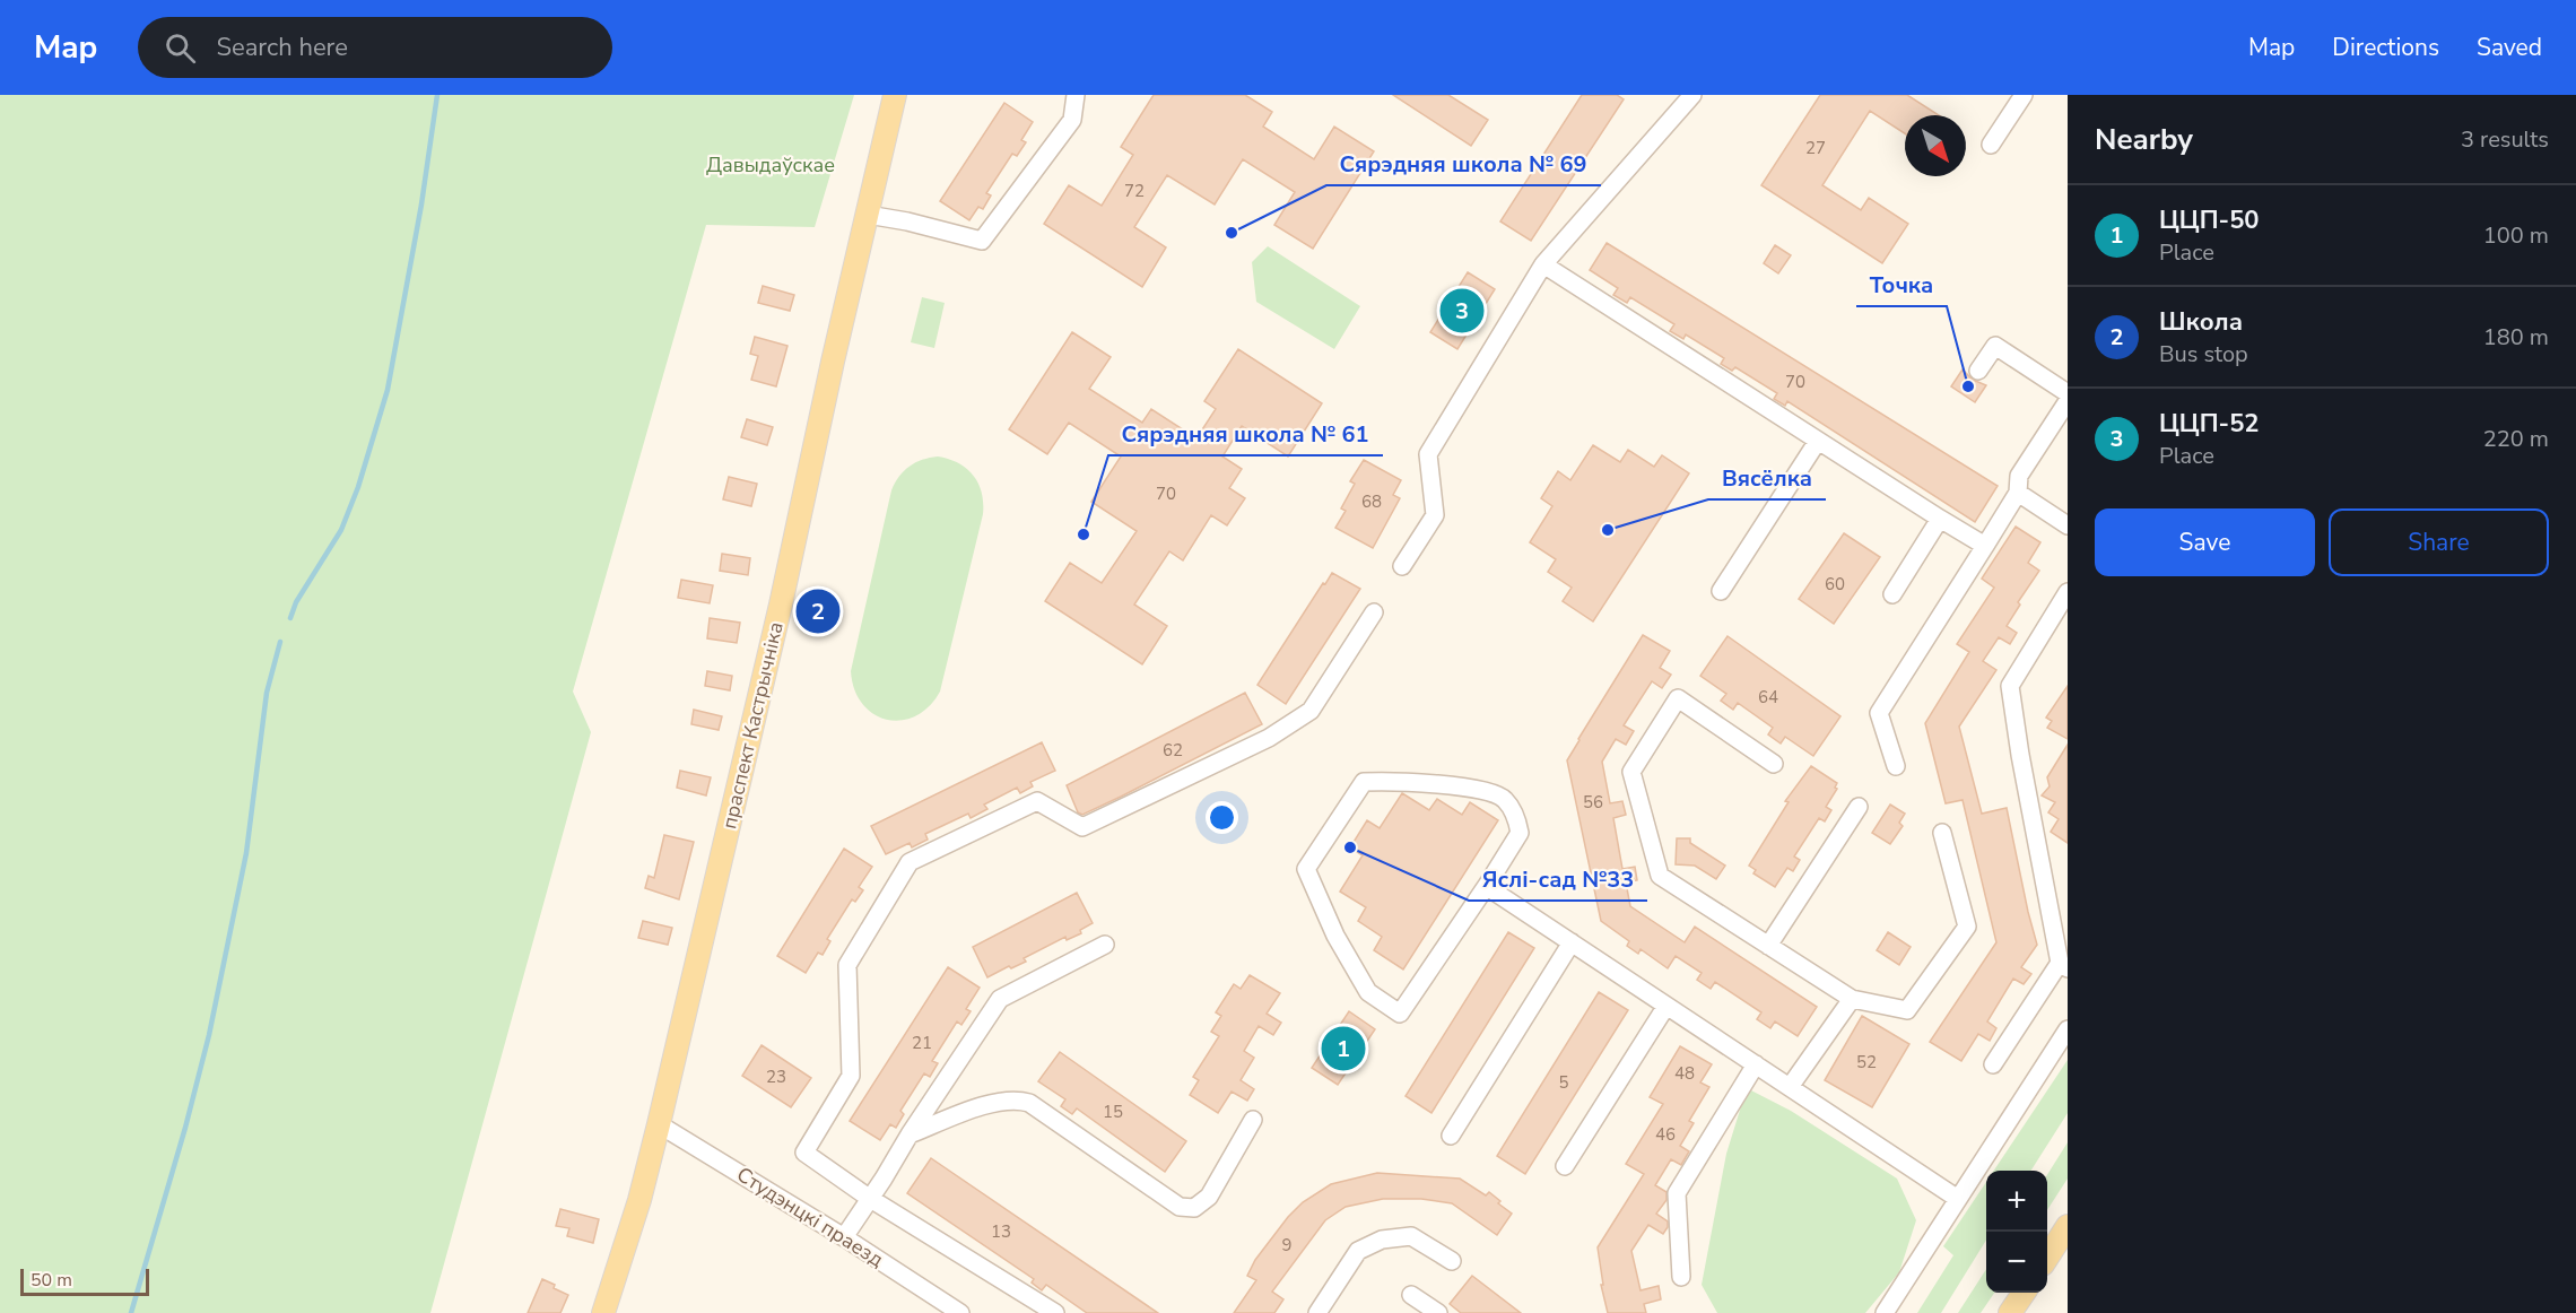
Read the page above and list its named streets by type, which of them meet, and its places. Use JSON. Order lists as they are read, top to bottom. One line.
{"streets":{"main road":["праспект Кастрычніка"],"street":["Студэнцкі праезд"]},"crossings":[["праспект Кастрычніка","Студэнцкі праезд"]],"parks":["Давыдаўскае"],"places":["Сярэдняя школа № 69","Точка","Вясёлка","Сярэдняя школа № 61","Яслі-сад №33"],"house_numbers":["27","72","70","70","68","60","64","62","56","21","52","48","23","5","15","46","13","9"],"scale_bar":"50 m","north":"bottom right","page":{"header":"Map","search":"Search here","nav":["Map","Directions","Saved"],"heading":["Nearby","3 results"],"list":[{"mark":"1","name":"ЦЦП-50","note":"Place","value":"100 m"},{"mark":"2","name":"Школа","note":"Bus stop","value":"180 m"},{"mark":"3","name":"ЦЦП-52","note":"Place","value":"220 m"}],"pins":["3","2","1"],"buttons":["Save","Share"],"map_buttons":["+","−"],"scale":"50 m"}}
